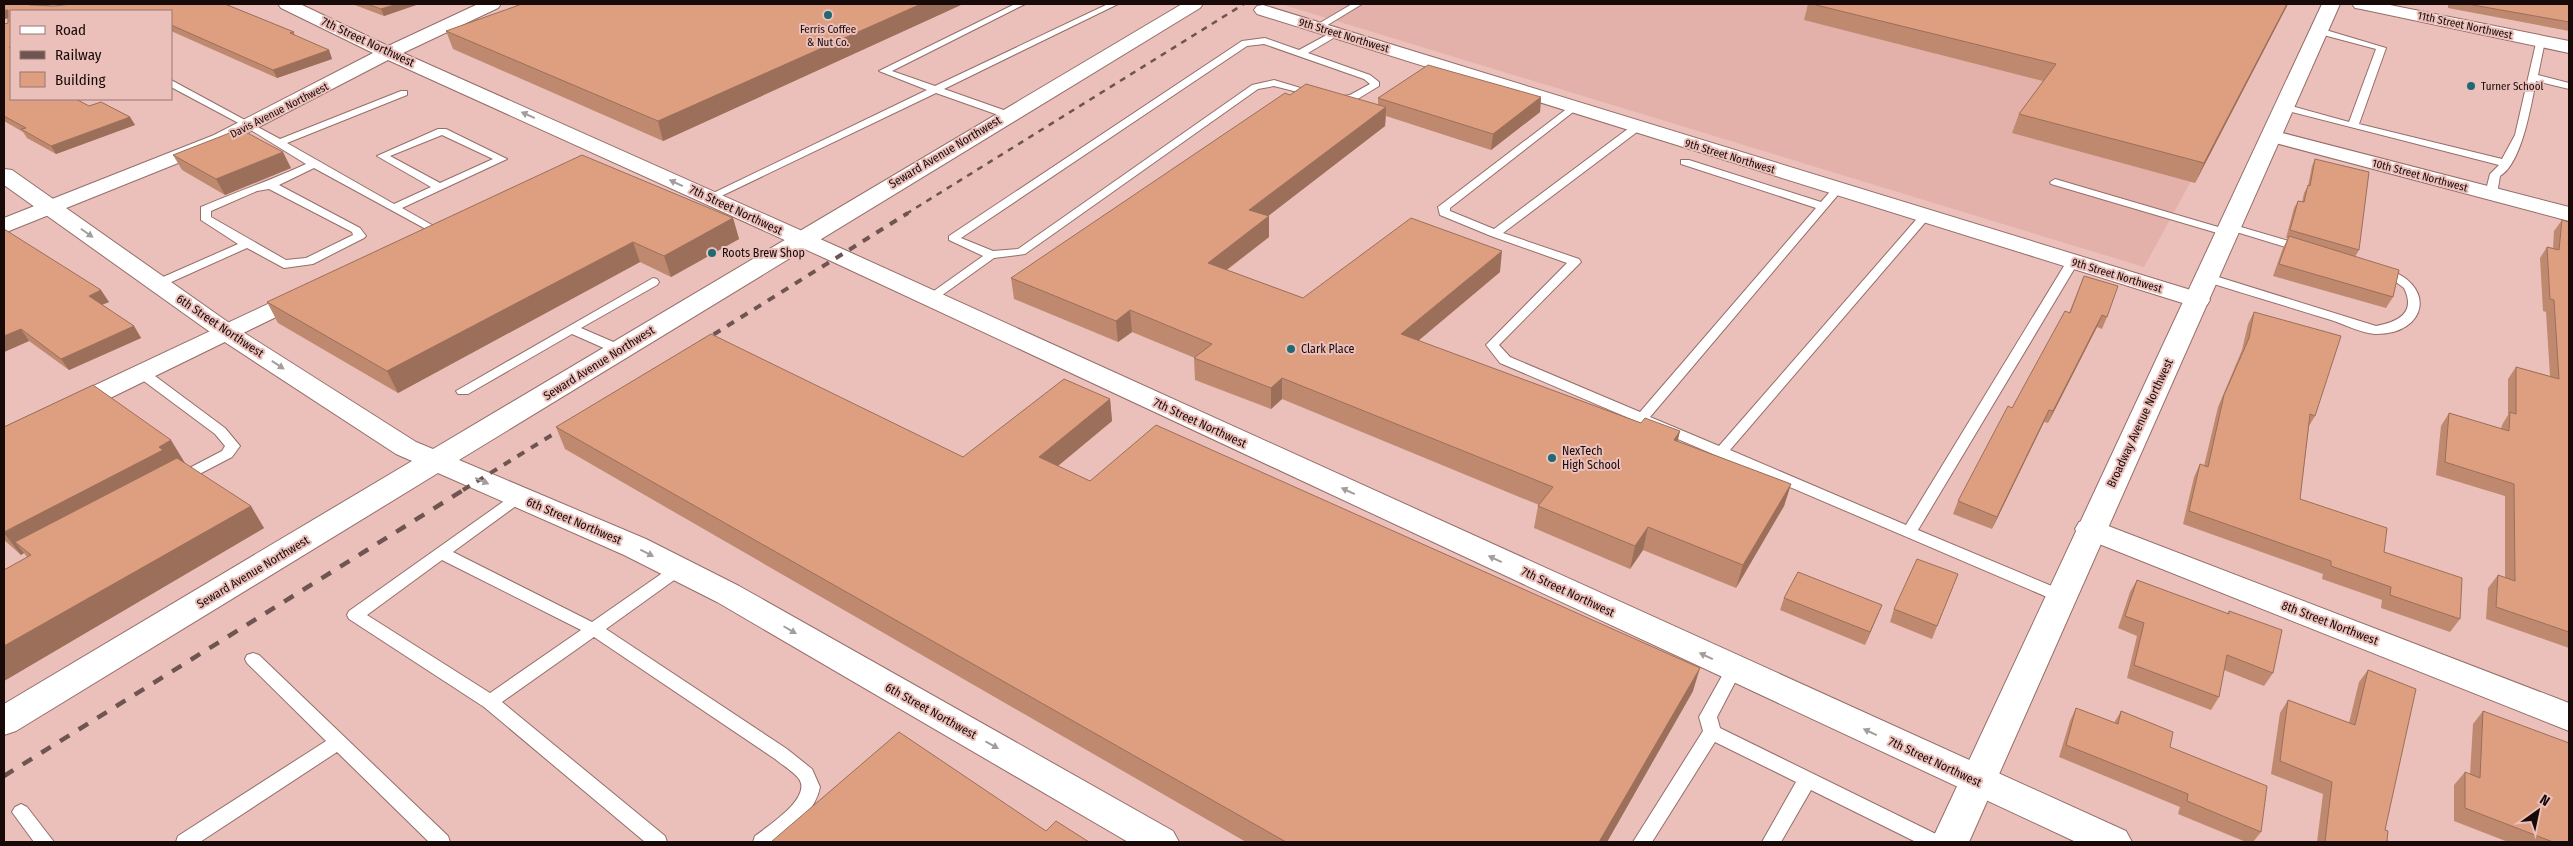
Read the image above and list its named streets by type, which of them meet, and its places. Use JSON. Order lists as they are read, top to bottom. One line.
{"streets":{"street":["11th Street Northwest","9th Street Northwest","7th Street Northwest","Davis Avenue Northwest","Seward Avenue Northwest","10th Street Northwest","6th Street Northwest","Broadway Avenue Northwest","8th Street Northwest"]},"crossings":[["9th Street Northwest","Broadway Avenue Northwest"],["7th Street Northwest","Davis Avenue Northwest"],["7th Street Northwest","Seward Avenue Northwest"],["7th Street Northwest","Broadway Avenue Northwest"],["Davis Avenue Northwest","6th Street Northwest"],["Seward Avenue Northwest","6th Street Northwest"],["10th Street Northwest","Broadway Avenue Northwest"],["Broadway Avenue Northwest","8th Street Northwest"]],"one_way":["7th Street Northwest","6th Street Northwest"],"places":["Ferris Coffee & Nut Co.","Turner School","Roots Brew Shop","Clark Place","NexTech High School"],"legend":["Road","Railway","Building"],"north":"top right"}
